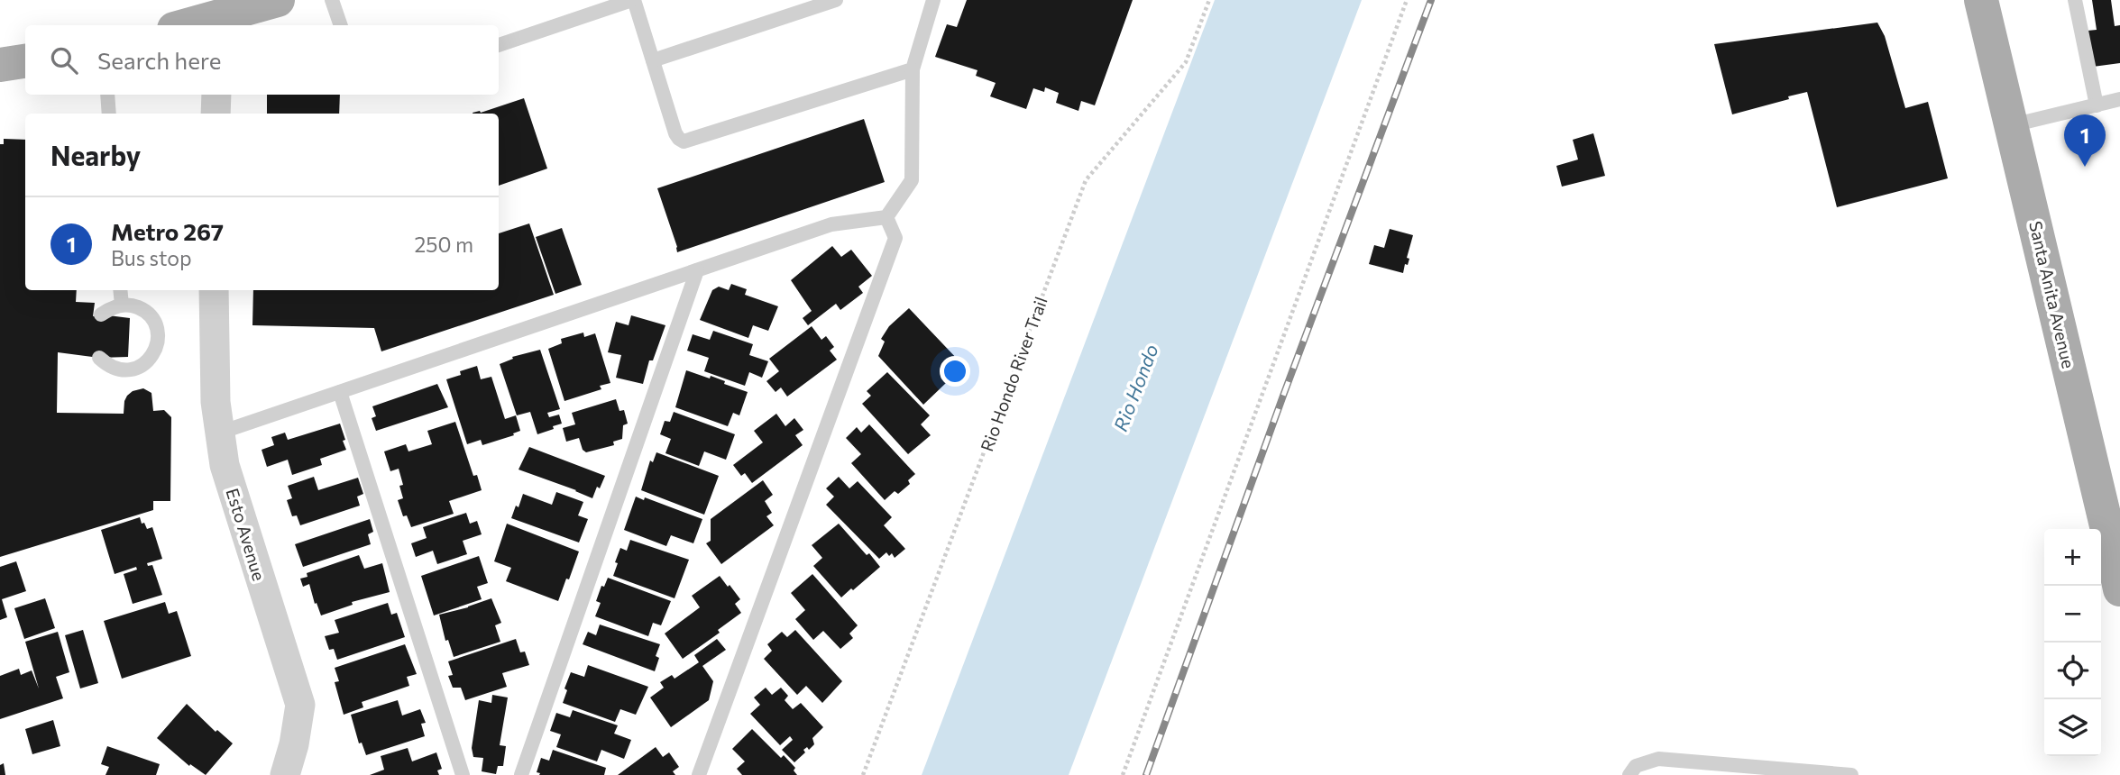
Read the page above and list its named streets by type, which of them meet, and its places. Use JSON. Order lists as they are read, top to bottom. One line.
{"streets":{"main road":["Santa Anita Avenue"],"street":["Esto Avenue"],"path":["Rio Hondo River Trail"]},"water":["Rio Hondo"],"page":{"search":"Search here","heading":"Nearby","pins":"1","list":[{"mark":"1","name":"Metro 267","note":"Bus stop","value":"250 m"}],"map_buttons":["+","−"]}}
